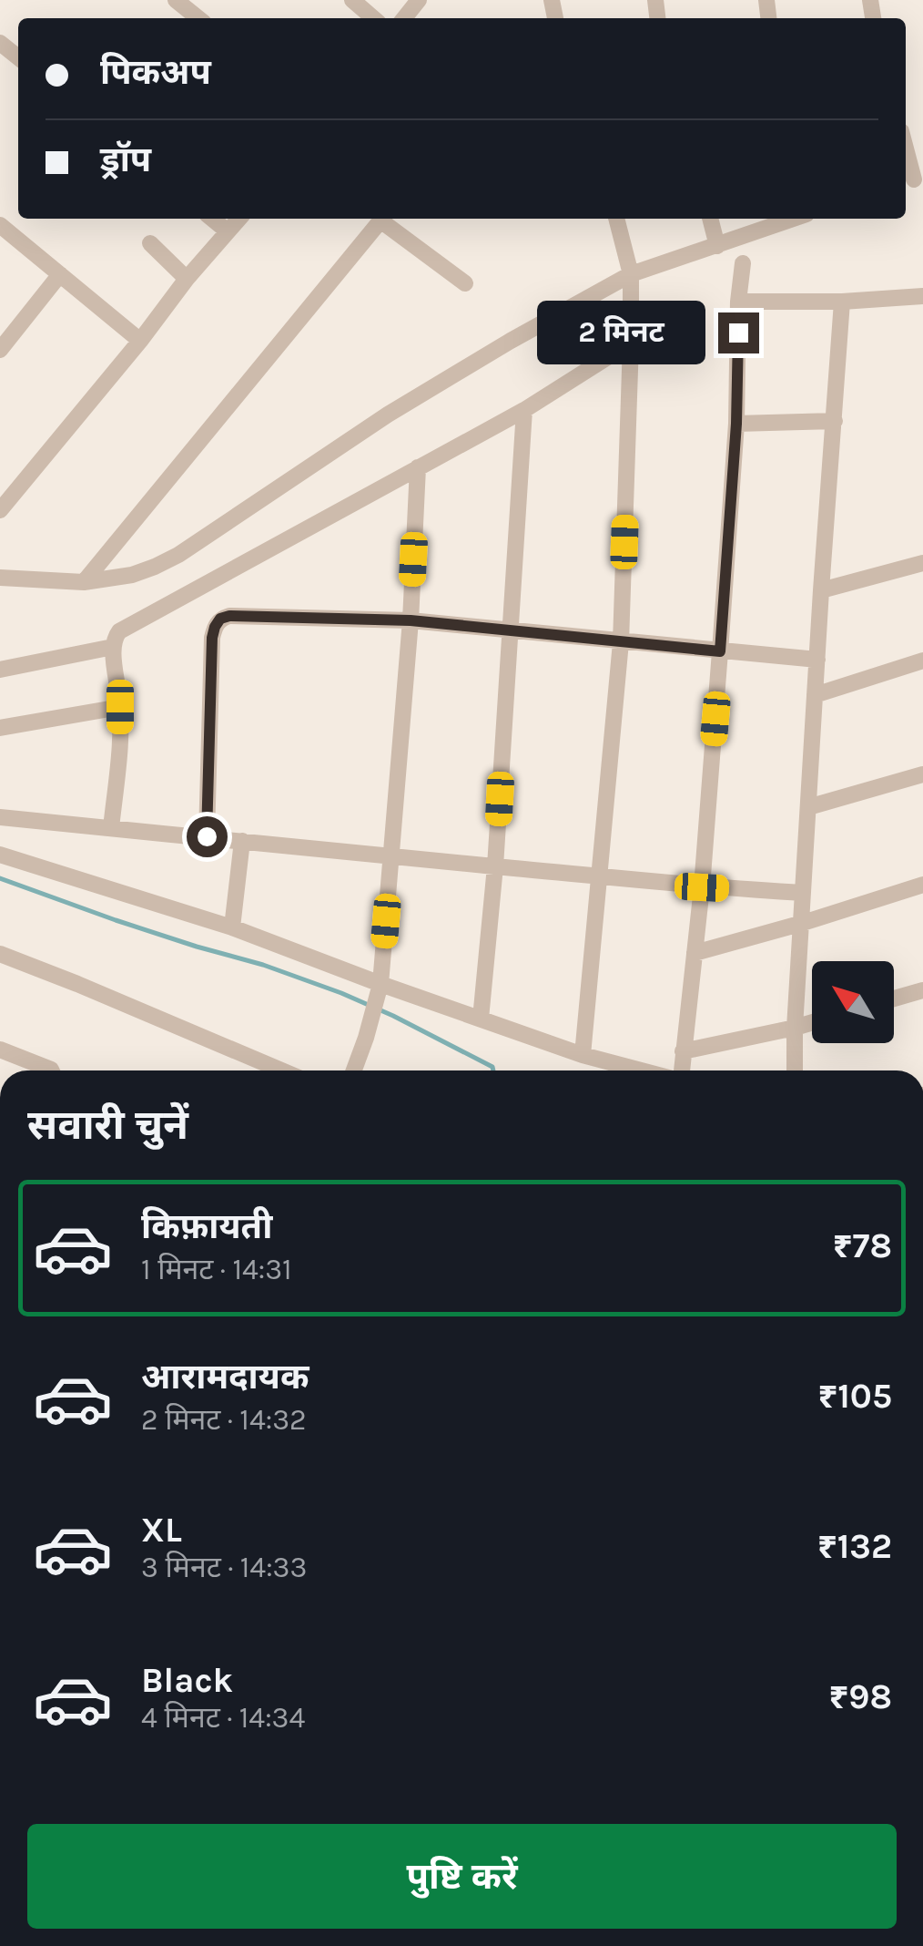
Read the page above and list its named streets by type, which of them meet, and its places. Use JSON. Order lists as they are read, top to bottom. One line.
{"north":"top left","page":{"banner":["पिकअप","ड्रॉप"],"bubble":"2 मिनट","heading":"सवारी चुनें","list":[{"name":"किफ़ायती","note":"1 मिनट · 14:31","value":"₹78"},{"name":"आरामदायक","note":"2 मिनट · 14:32","value":"₹105"},{"name":"XL","note":"3 मिनट · 14:33","value":"₹132"},{"name":"Black","note":"4 मिनट · 14:34","value":"₹98"}],"buttons":"पुष्टि करें"}}
